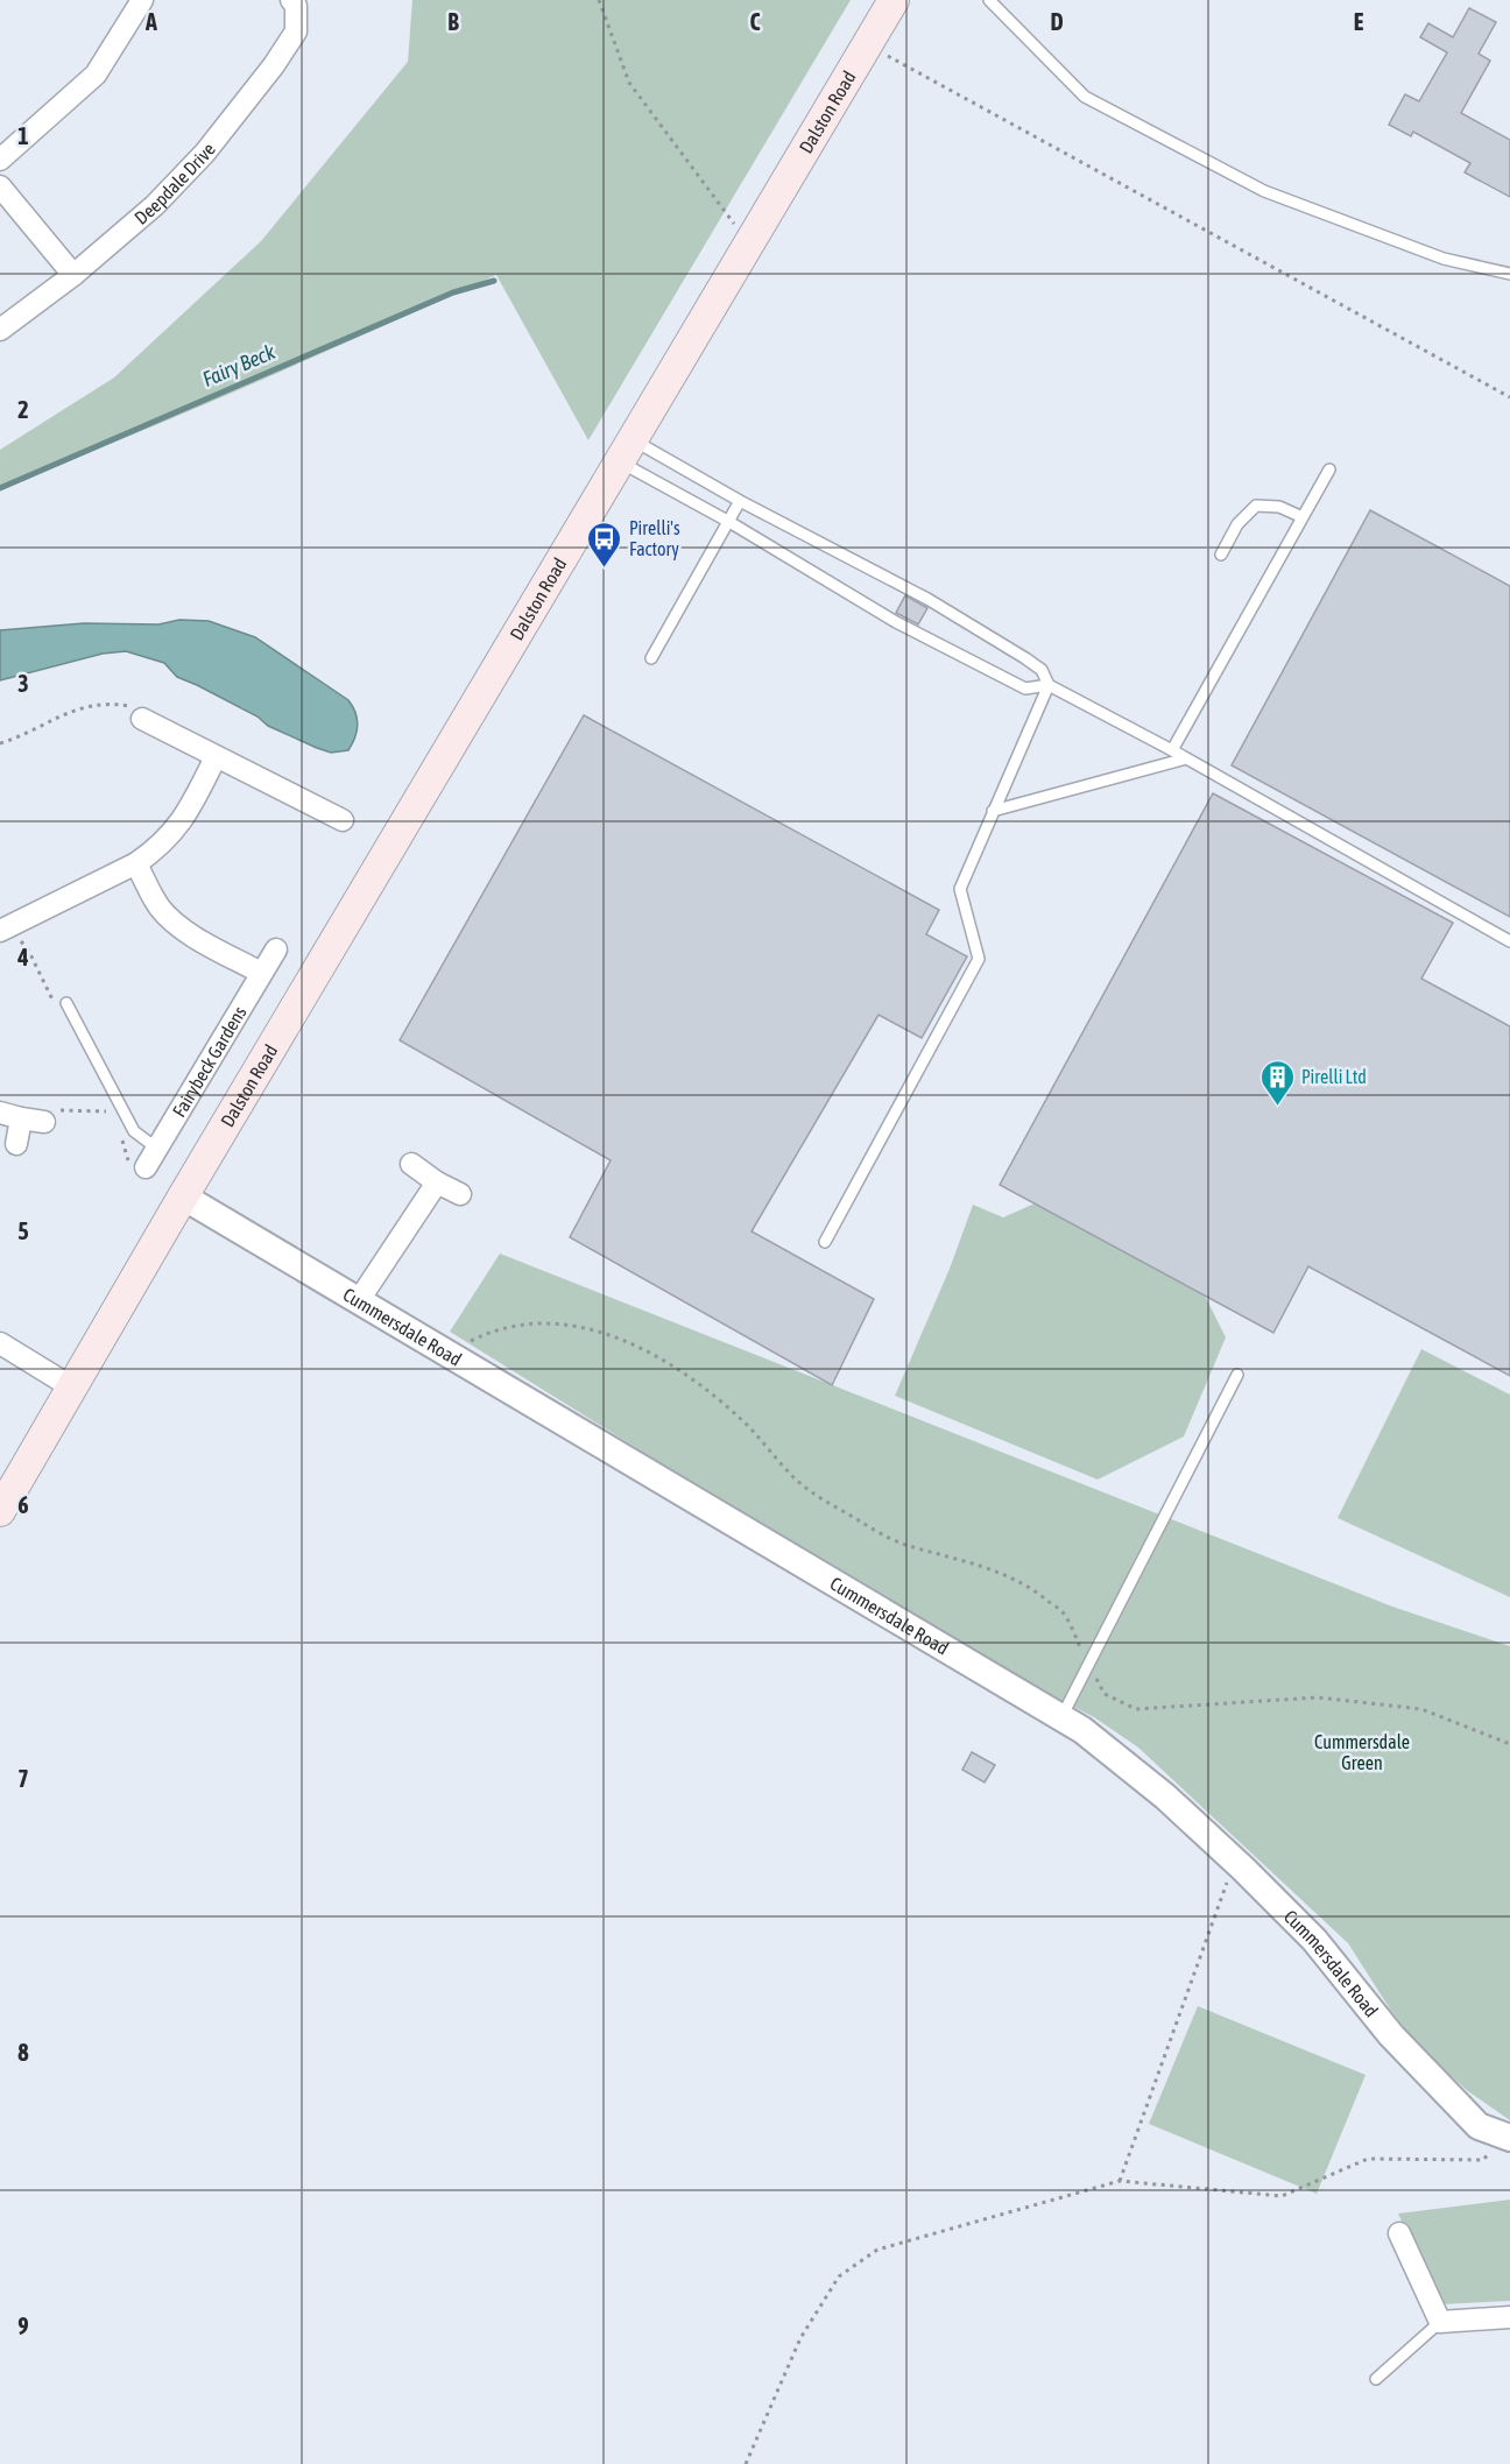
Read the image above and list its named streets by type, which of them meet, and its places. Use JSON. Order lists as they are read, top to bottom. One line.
{"streets":{"main road":["Dalston Road"],"street":["Deepdale Drive","Fairybeck Gardens","Cummersdale Road"]},"crossings":[["Dalston Road","Cummersdale Road"]],"water":["Fairy Beck"],"parks":["Cummersdale Green"],"places":{"bus stop":["Pirelli's Factory"],"building":["Pirelli Ltd"]},"grid":{"columns":["A","B","C","D","E"],"rows":["1","2","3","4","5","6","7","8","9"]}}
